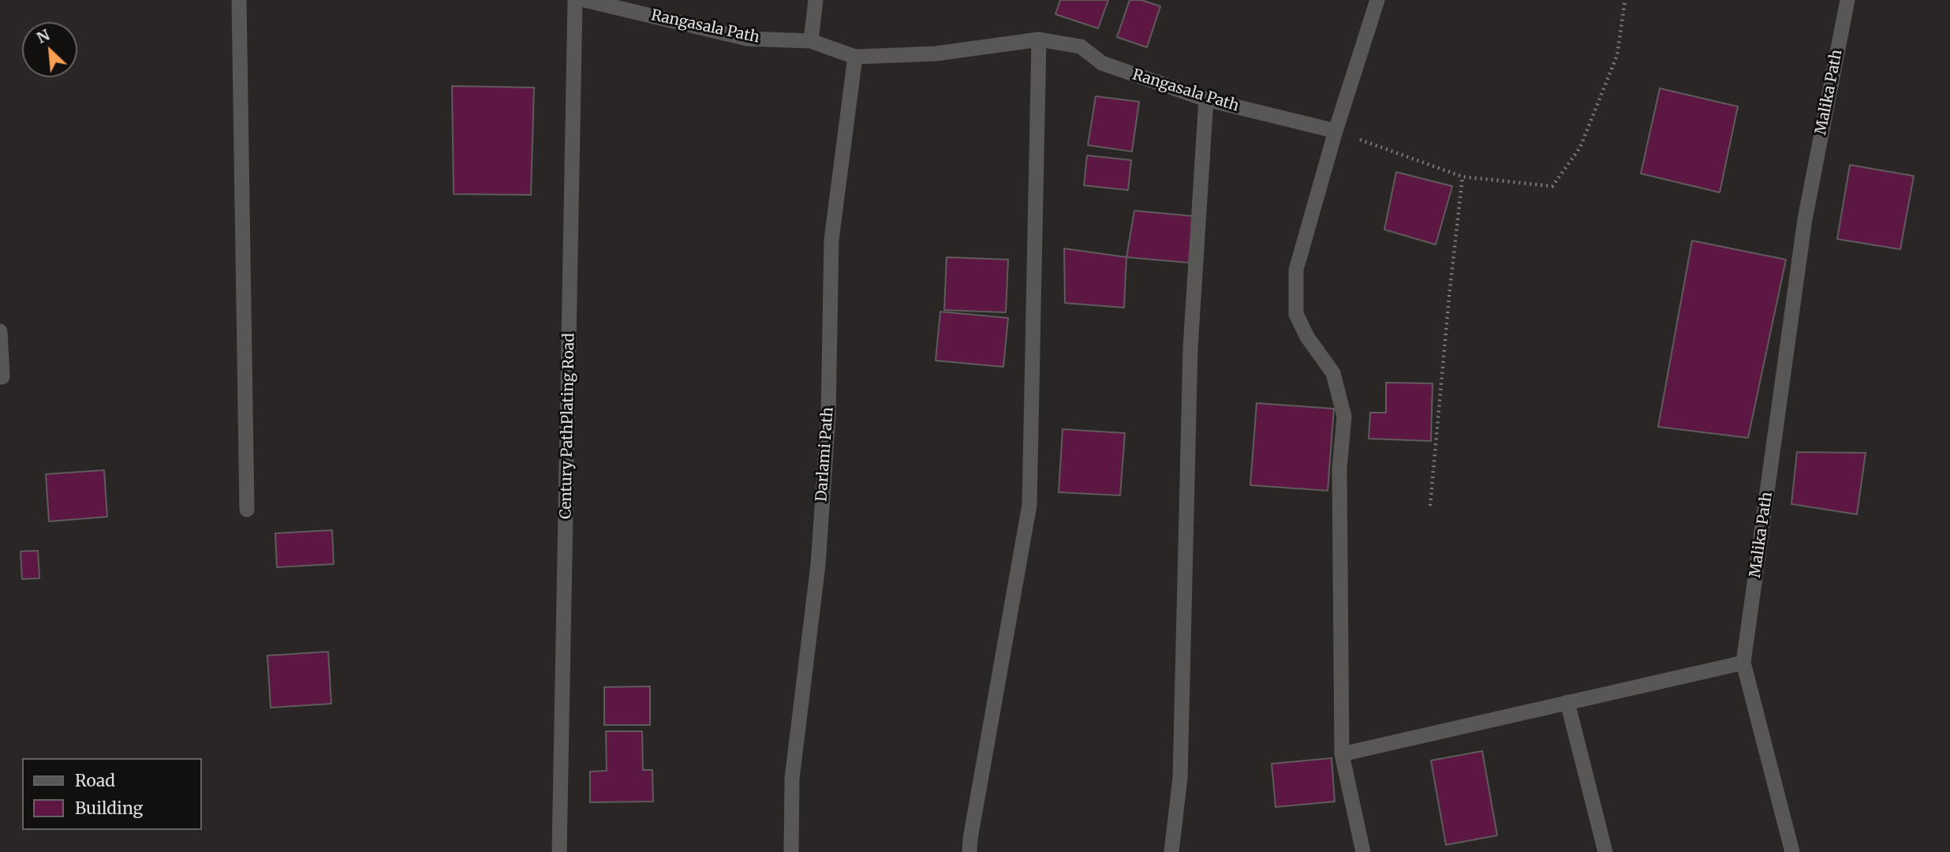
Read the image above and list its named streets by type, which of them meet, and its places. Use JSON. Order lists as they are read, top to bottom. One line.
{"streets":{"street":["Rangasala Path","Malika Path","Century PathPlating Road","Darlami Path"]},"crossings":[["Rangasala Path","Darlami Path"]],"legend":["Road","Building"],"north":"top left"}
